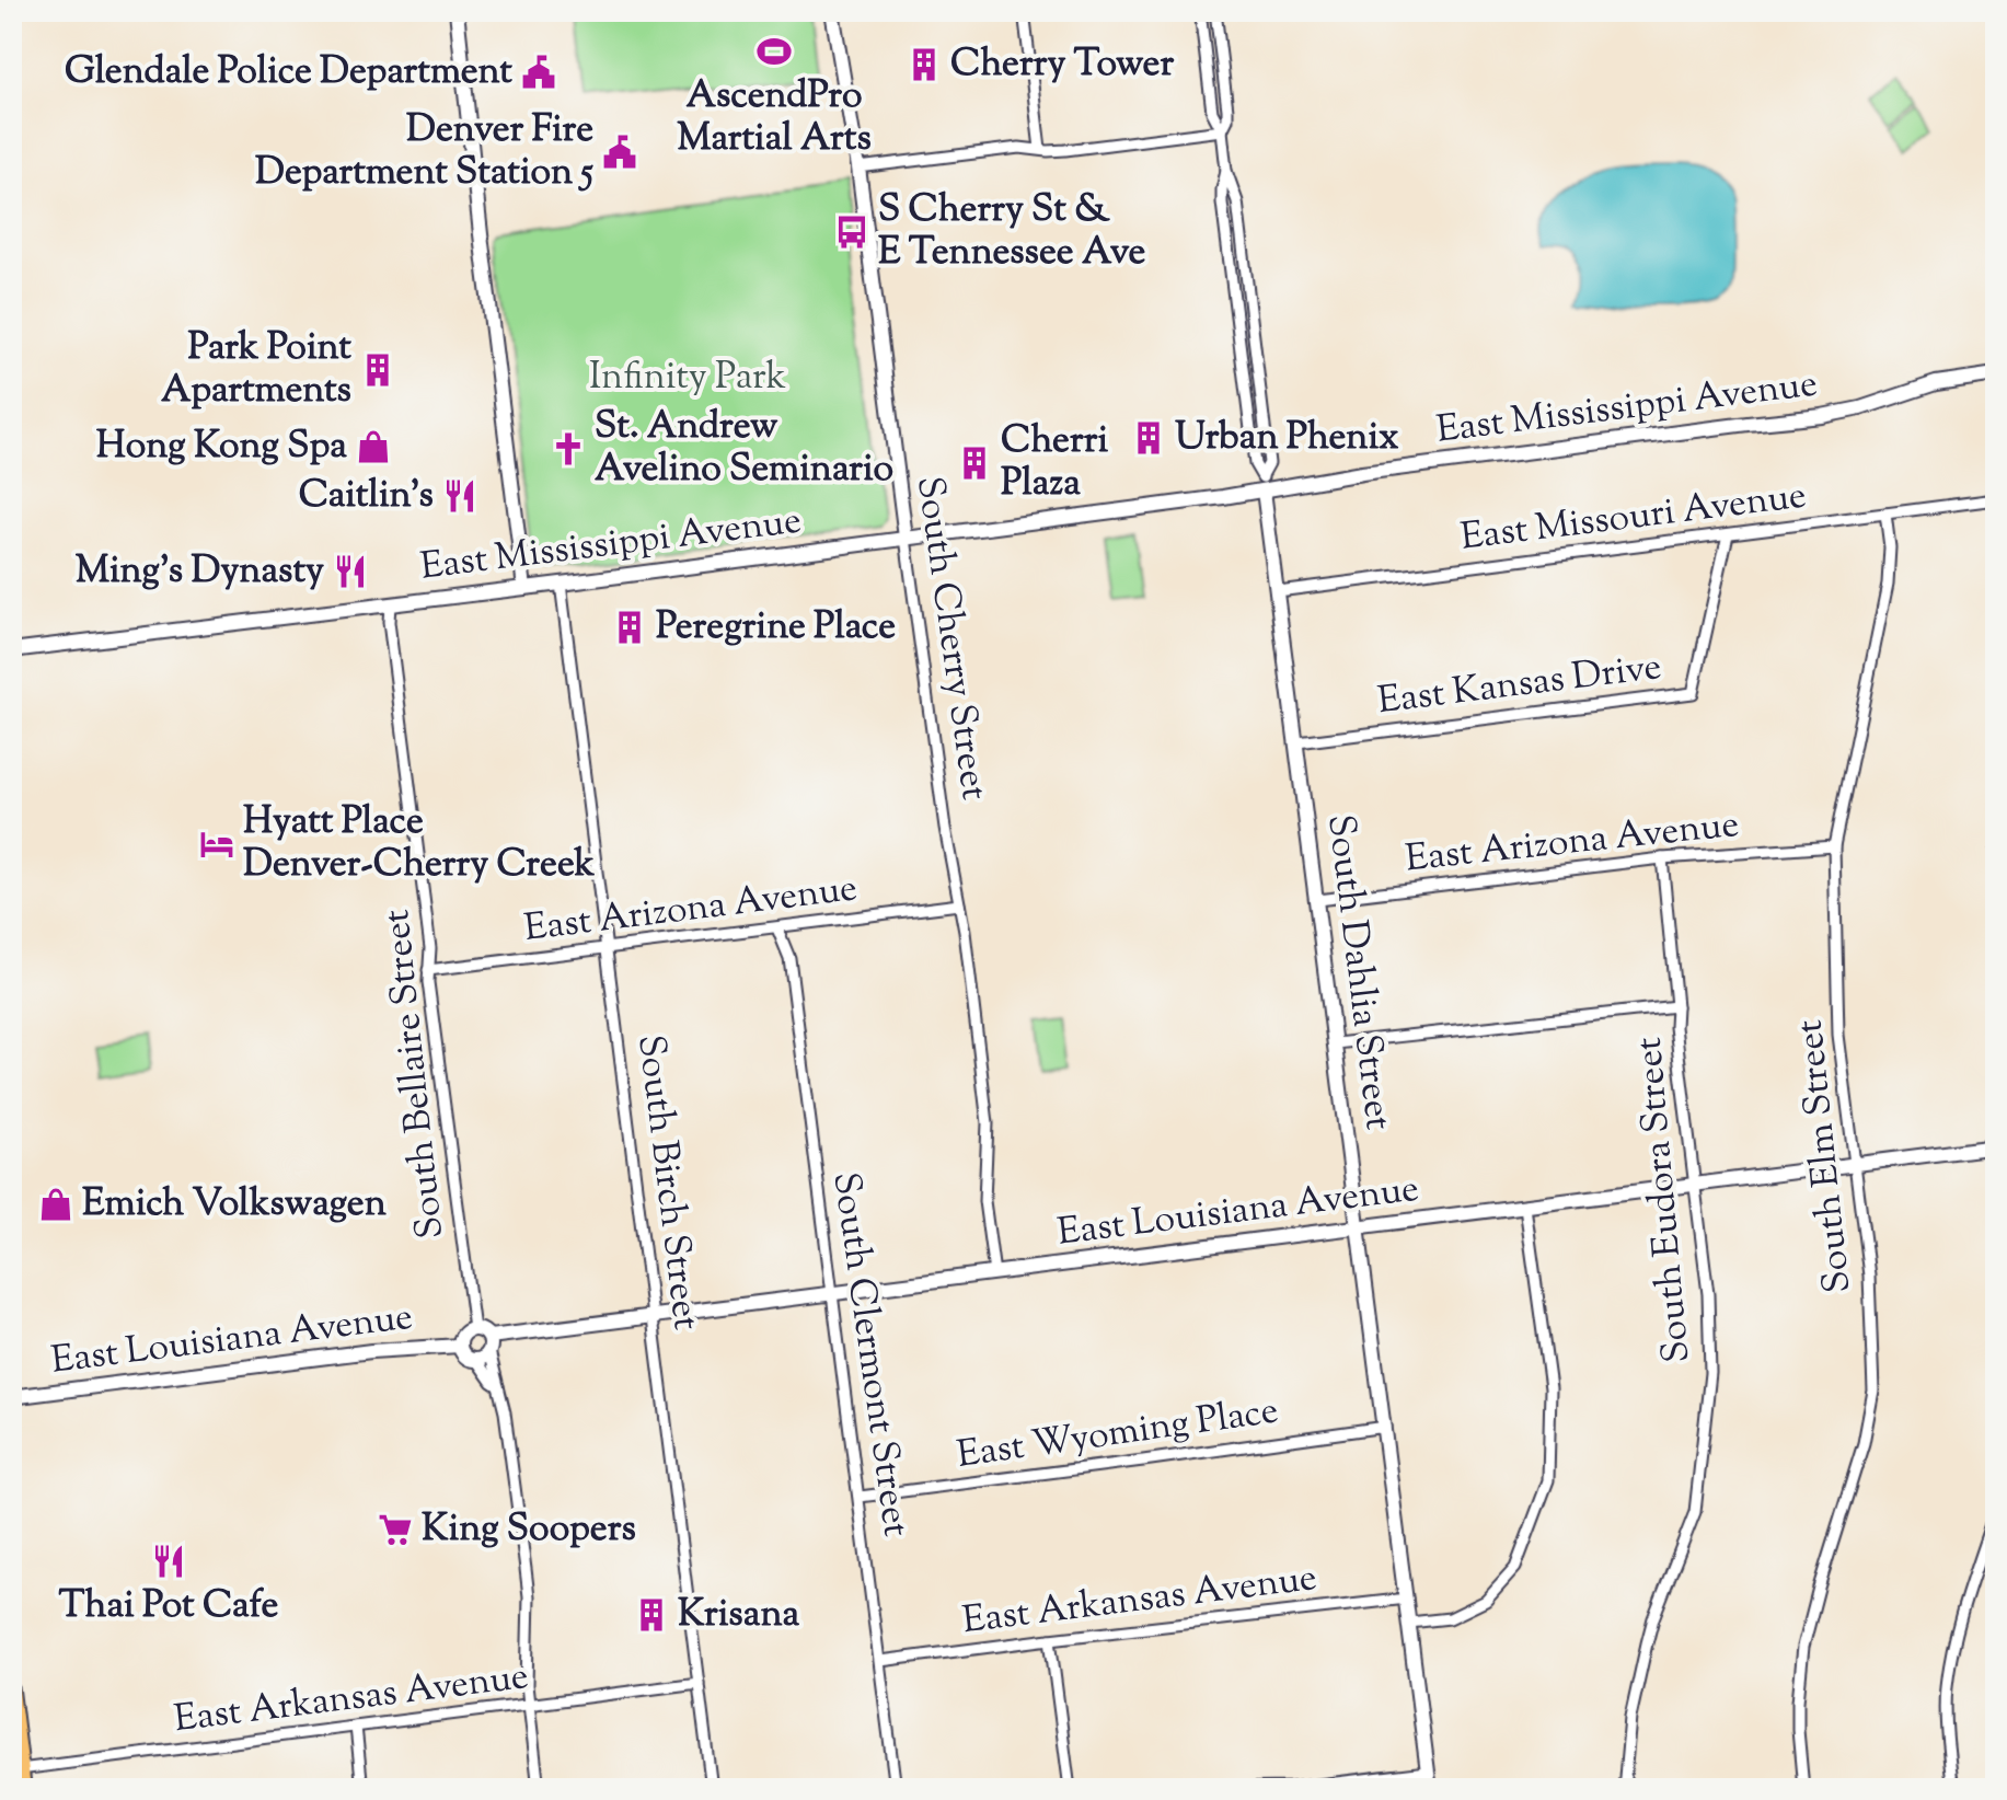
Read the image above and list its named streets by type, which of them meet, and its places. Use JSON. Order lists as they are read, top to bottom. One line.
{"streets":{"street":["East Mississippi Avenue","East Missouri Avenue","South Cherry Street","East Kansas Drive","East Arizona Avenue","South Dahlia Street","South Bellaire Street","South Elm Street","South Birch Street","South Eudora Street","East Louisiana Avenue","South Clermont Street","East Wyoming Place","East Arkansas Avenue"]},"crossings":[["East Mississippi Avenue","South Cherry Street"],["East Mississippi Avenue","South Dahlia Street"],["East Mississippi Avenue","South Bellaire Street"],["East Mississippi Avenue","South Birch Street"],["East Missouri Avenue","East Kansas Drive"],["East Missouri Avenue","South Dahlia Street"],["East Missouri Avenue","South Elm Street"],["South Cherry Street","East Arizona Avenue"],["South Cherry Street","East Louisiana Avenue"],["East Kansas Drive","South Dahlia Street"],["East Arizona Avenue","South Dahlia Street"],["East Arizona Avenue","South Bellaire Street"],["East Arizona Avenue","South Elm Street"],["East Arizona Avenue","South Birch Street"],["East Arizona Avenue","South Eudora Street"],["East Arizona Avenue","South Clermont Street"],["South Dahlia Street","East Louisiana Avenue"],["South Dahlia Street","East Wyoming Place"],["South Dahlia Street","East Arkansas Avenue"],["South Bellaire Street","East Louisiana Avenue"],["South Elm Street","East Louisiana Avenue"],["South Birch Street","East Louisiana Avenue"],["South Birch Street","East Arkansas Avenue"],["South Eudora Street","East Louisiana Avenue"],["East Louisiana Avenue","South Clermont Street"],["South Clermont Street","East Wyoming Place"],["South Clermont Street","East Arkansas Avenue"]],"parks":["Infinity Park"],"places":{"sports":["AscendPro Martial Arts"],"building":["Cherry Tower","Park Point Apartments","Urban Phenix","Cherri Plaza","Peregrine Place","Krisana"],"public building":["Glendale Police Department","Denver Fire Department Station 5"],"bus stop":["S Cherry St & E Tennessee Ave"],"shop":["Hong Kong Spa","Emich Volkswagen"],"church":["St. Andrew Avelino Seminario"],"restaurant":["Caitlin's","Ming's Dynasty","Thai Pot Cafe"],"hotel":["Hyatt Place Denver-Cherry Creek"],"supermarket":["King Soopers"]}}
